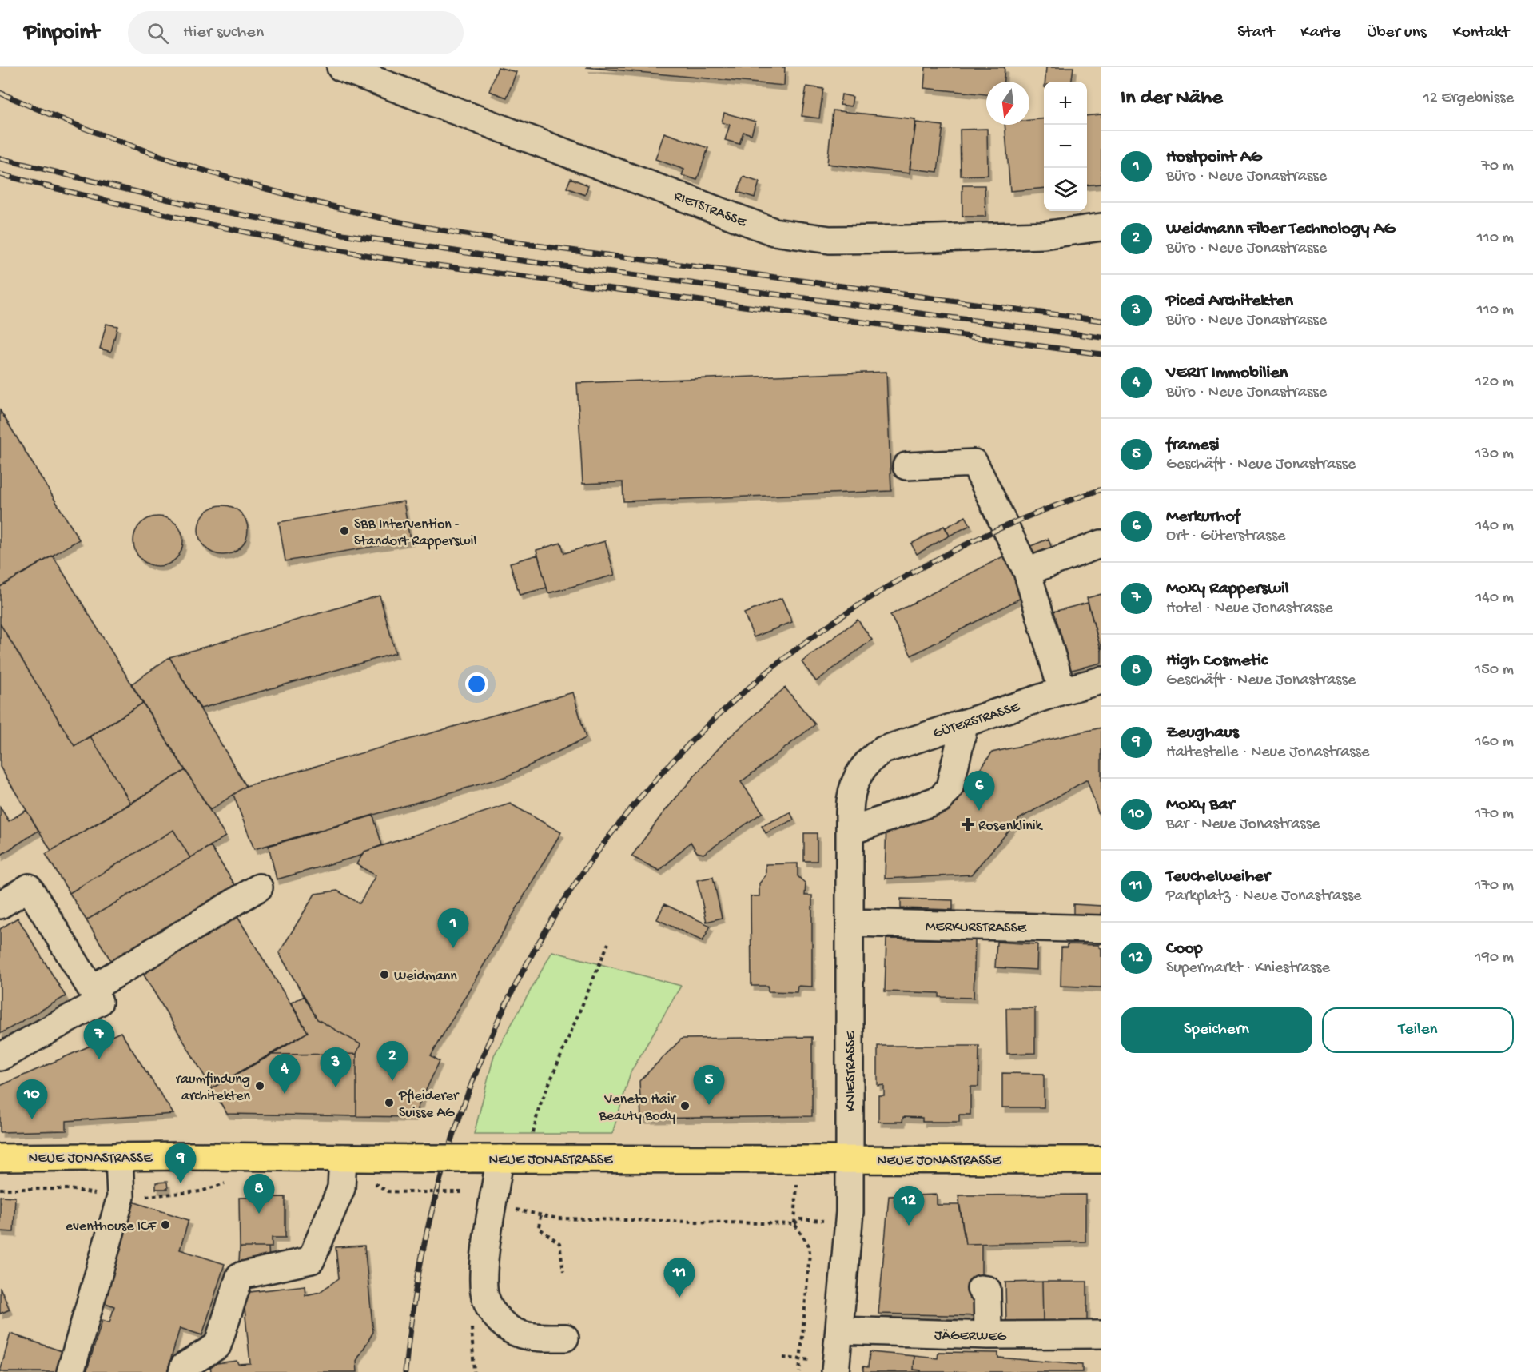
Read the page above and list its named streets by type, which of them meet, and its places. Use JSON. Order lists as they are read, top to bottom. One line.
{"streets":{"main road":["NEUE JONASTRASSE"],"street":["RIETSTRASSE","GÜTERSTRASSE","MERKURSTRASSE","KNIESTRASSE","JÄGERWEG"]},"crossings":[["GÜTERSTRASSE","KNIESTRASSE"],["MERKURSTRASSE","KNIESTRASSE"],["KNIESTRASSE","NEUE JONASTRASSE"],["KNIESTRASSE","JÄGERWEG"]],"places":{"other":["SBB Intervention - Standort Rapperswil","Weidmann","raumfindung architekten","Pfleiderer Suisse AG","Veneto Hair Beauty Body","eventhouse ICF"],"health":["Rosenklinik"]},"north":"bottom","page":{"header":"Pinpoint","search":"Hier suchen","nav":["Start","Karte","Über uns","Kontakt"],"heading":["In der Nähe","12 Ergebnisse"],"map_buttons":["+","−"],"list":[{"mark":"1","name":"Hostpoint AG","note":"Büro · Neue Jonastrasse","value":"70 m"},{"mark":"2","name":"Weidmann Fiber Technology AG","note":"Büro · Neue Jonastrasse","value":"110 m"},{"mark":"3","name":"Piceci Architekten","note":"Büro · Neue Jonastrasse","value":"110 m"},{"mark":"4","name":"VERIT Immobilien","note":"Büro · Neue Jonastrasse","value":"120 m"},{"mark":"5","name":"framesi","note":"Geschäft · Neue Jonastrasse","value":"130 m"},{"mark":"6","name":"Merkurhof","note":"Ort · Güterstrasse","value":"140 m"},{"mark":"7","name":"Moxy Rapperswil","note":"Hotel · Neue Jonastrasse","value":"140 m"},{"mark":"8","name":"High Cosmetic","note":"Geschäft · Neue Jonastrasse","value":"150 m"},{"mark":"9","name":"Zeughaus","note":"Haltestelle · Neue Jonastrasse","value":"160 m"},{"mark":"10","name":"Moxy Bar","note":"Bar · Neue Jonastrasse","value":"170 m"},{"mark":"11","name":"Teuchelweiher","note":"Parkplatz · Neue Jonastrasse","value":"170 m"},{"mark":"12","name":"Coop","note":"Supermarkt · Kniestrasse","value":"190 m"}],"pins":["6","1","7","2","3","4","5","10","9","8","12","11"],"buttons":["Speichern","Teilen"]}}
